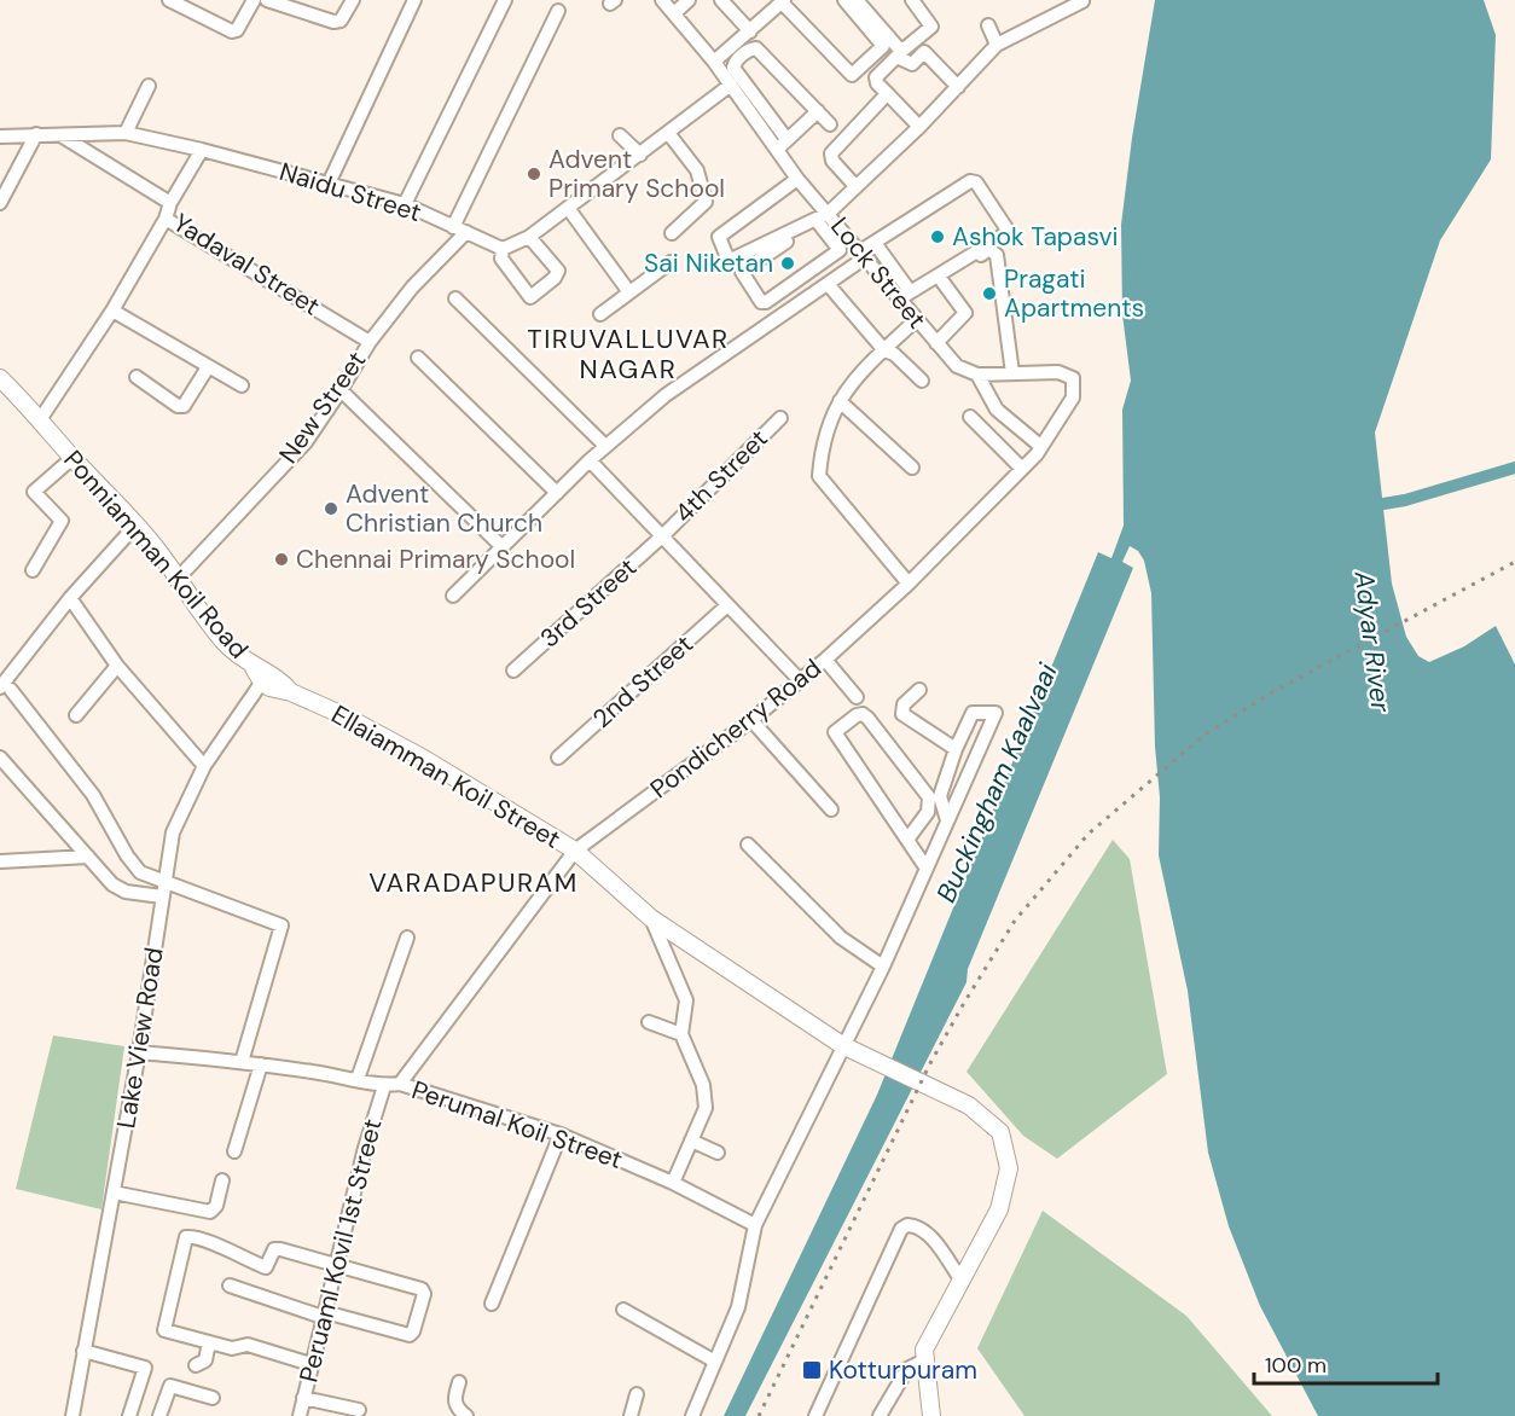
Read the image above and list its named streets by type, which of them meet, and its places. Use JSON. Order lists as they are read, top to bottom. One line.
{"streets":{"street":["Naidu Street","Yadaval Street","Lock Street","New Street","4th Street","Ponniamman Koil Road","3rd Street","2nd Street","Pondicherry Road","Ellaiamman Koil Street","Lake View Road","Perumal Koil Street","Peruaml Kovil 1st Street"]},"crossings":[["Naidu Street","Yadaval Street"],["Naidu Street","New Street"],["Yadaval Street","New Street"],["New Street","Ponniamman Koil Road"],["4th Street","3rd Street"],["Ponniamman Koil Road","Ellaiamman Koil Street"],["Ponniamman Koil Road","Lake View Road"],["Pondicherry Road","Ellaiamman Koil Street"],["Pondicherry Road","Perumal Koil Street"],["Ellaiamman Koil Street","Lake View Road"],["Lake View Road","Perumal Koil Street"],["Perumal Koil Street","Peruaml Kovil 1st Street"]],"districts":["TIRUVALLUVAR NAGAR","VARADAPURAM"],"water":["Adyar River","Buckingham Kaalvaai"],"places":{"other":["Advent Primary School","Ashok Tapasvi","Sai Niketan","Pragati Apartments","Advent Christian Church","Chennai Primary School"],"transit":["Kotturpuram"]},"scale_bar":"100 m"}
